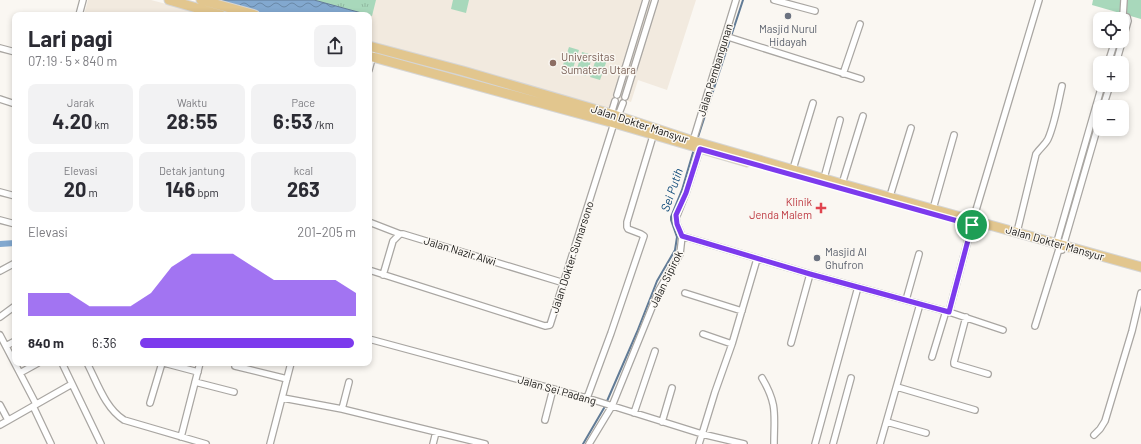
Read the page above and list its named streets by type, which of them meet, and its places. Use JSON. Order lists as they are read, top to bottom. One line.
{"streets":{"main road":["Jalan Dokter Mansyur"],"street":["Jalan Pembangunan","Jalan Nazir Alwi","Jalan Dokter Sumarsono","Jalan Sipirok","Jalan Sei Padang"]},"crossings":[["Jalan Pembangunan","Jalan Dokter Mansyur"],["Jalan Pembangunan","Jalan Sipirok"],["Jalan Dokter Mansyur","Jalan Dokter Sumarsono"],["Jalan Dokter Mansyur","Jalan Sipirok"],["Jalan Nazir Alwi","Jalan Dokter Sumarsono"],["Jalan Sipirok","Jalan Sei Padang"]],"water":["Sei Putih"],"places":{"other":["Masjid Nurul Hidayah","Universitas Sumatera Utara","Masjid Al Ghufron"],"health":["Klinik Jenda Malem"]},"page":{"map_buttons":["+","−"],"heading":["Lari pagi","07:19 · 5 × 840 m"],"stats":[["Jarak","4.20 km"],["Waktu","28:55"],["Pace","6:53 /km"],["Elevasi","20 m"],["Detak jantung","146 bpm"],["kcal","263"]],"chart":["Elevasi","201–205 m"],"list":[{"name":"840 m","note":"6:36"}]}}
